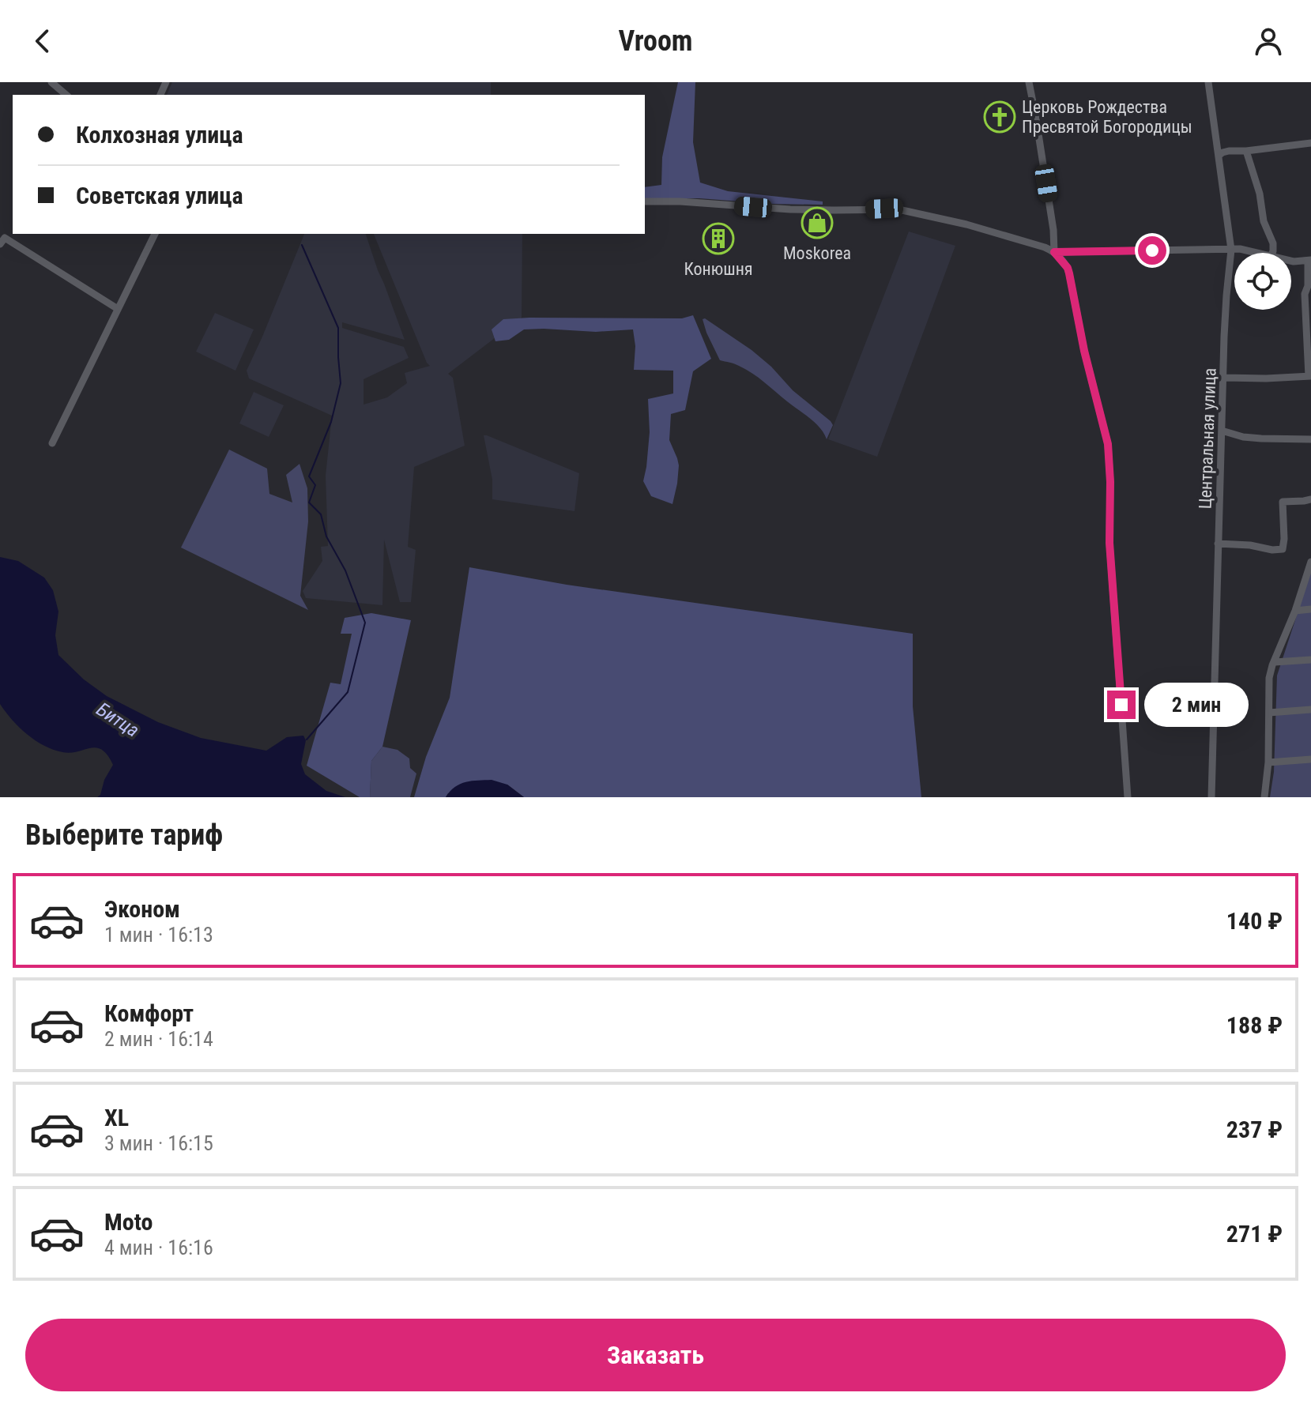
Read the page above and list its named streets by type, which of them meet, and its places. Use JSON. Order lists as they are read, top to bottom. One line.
{"streets":{"street":["Центральная улица"]},"water":["Битца"],"places":{"church":["Церковь Рождества Пресвятой Богородицы"],"shop":["Moskorea"],"building":["Конюшня"]},"page":{"header":"Vroom","banner":["Колхозная улица","Советская улица"],"bubble":"2 мин","heading":"Выберите тариф","list":[{"name":"Эконом","note":"1 мин · 16:13","value":"140 ₽"},{"name":"Комфорт","note":"2 мин · 16:14","value":"188 ₽"},{"name":"XL","note":"3 мин · 16:15","value":"237 ₽"},{"name":"Moto","note":"4 мин · 16:16","value":"271 ₽"}],"buttons":"Заказать"}}
